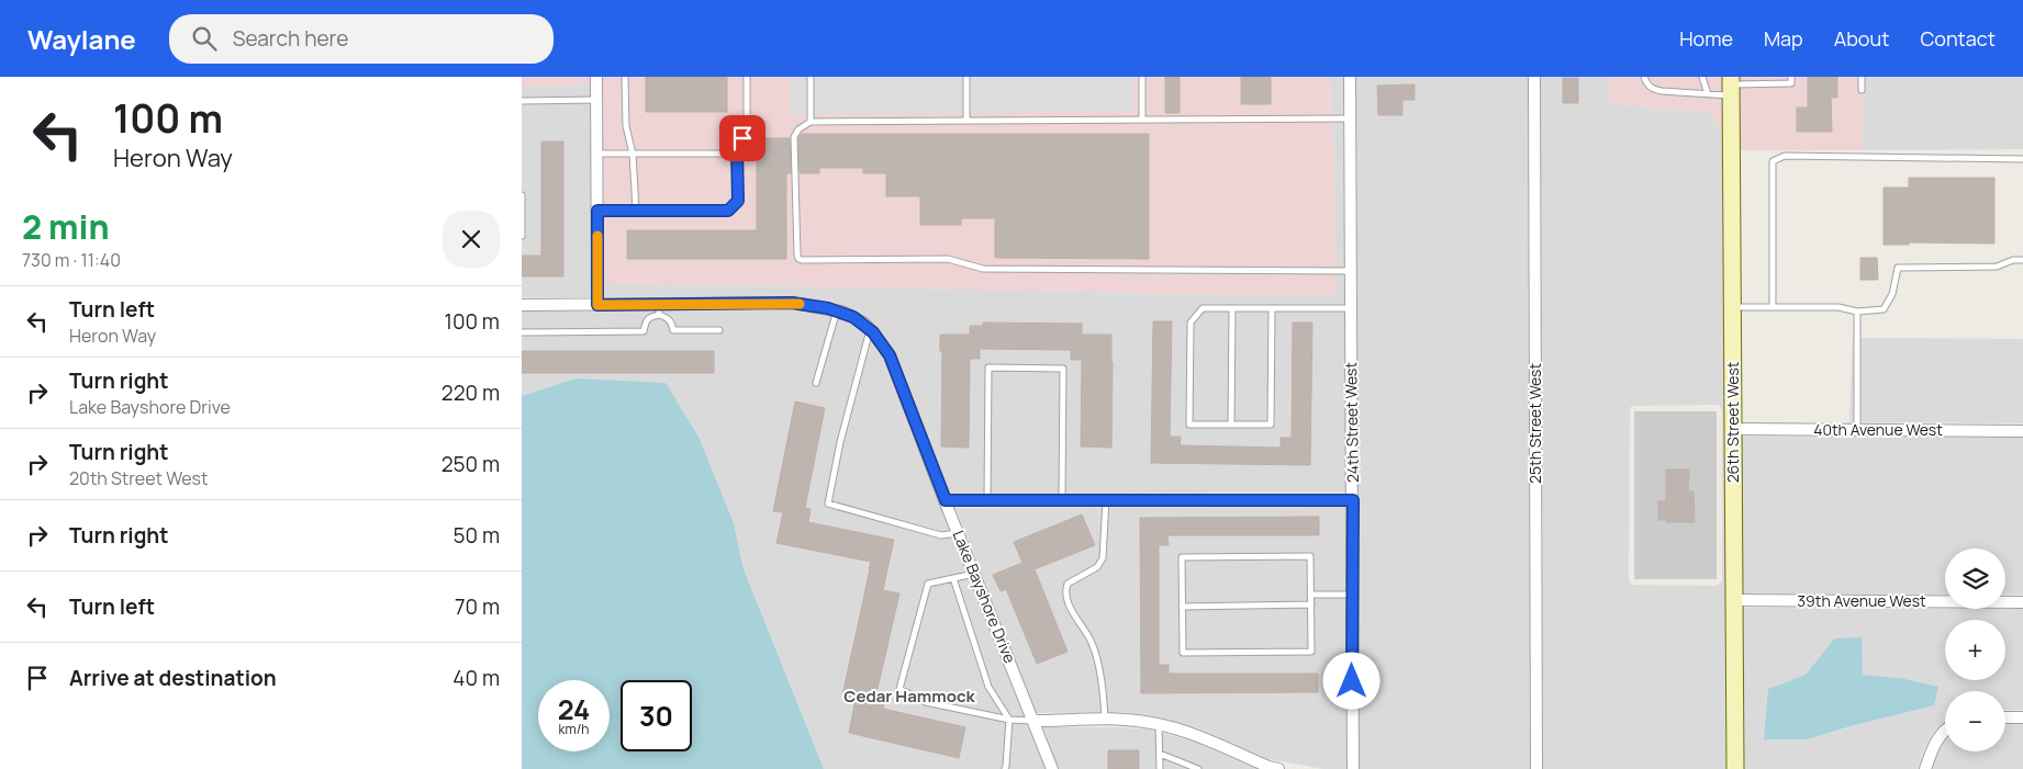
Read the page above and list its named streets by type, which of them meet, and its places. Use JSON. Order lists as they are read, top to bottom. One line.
{"streets":{"street":["24th Street West","26th Street West","25th Street West","40th Avenue West","Lake Bayshore Drive","39th Avenue West"]},"crossings":[["26th Street West","40th Avenue West"],["26th Street West","39th Avenue West"]],"districts":["Cedar Hammock"],"page":{"header":"Waylane","search":"Search here","nav":["Home","Map","About","Contact"],"turn":["100 m","Heron Way"],"heading":["2 min","730 m · 11:40"],"list":[{"name":"Turn left","note":"Heron Way","value":"100 m"},{"name":"Turn right","note":"Lake Bayshore Drive","value":"220 m"},{"name":"Turn right","note":"20th Street West","value":"250 m"},{"name":"Turn right","value":"50 m"},{"name":"Turn left","value":"70 m"},{"name":"Arrive at destination","value":"40 m"}],"map_buttons":["+","−"],"speed":"24 km/h","limit":"30"}}
